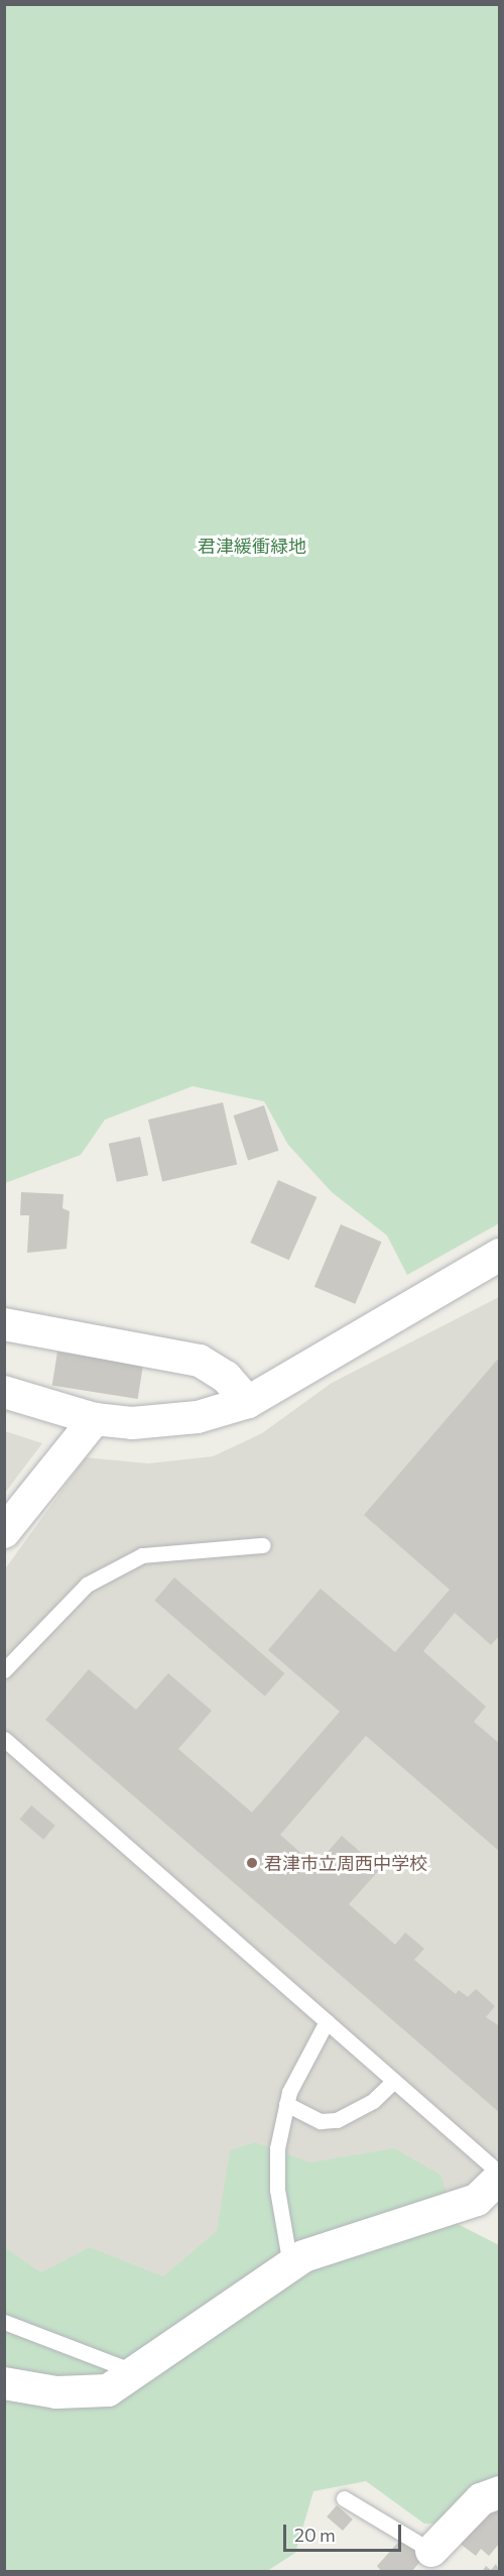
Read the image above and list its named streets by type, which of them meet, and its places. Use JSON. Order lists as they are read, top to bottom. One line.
{"parks":["君津緩衝緑地"],"places":["君津市立周西中学校"],"scale_bar":"20 m"}
